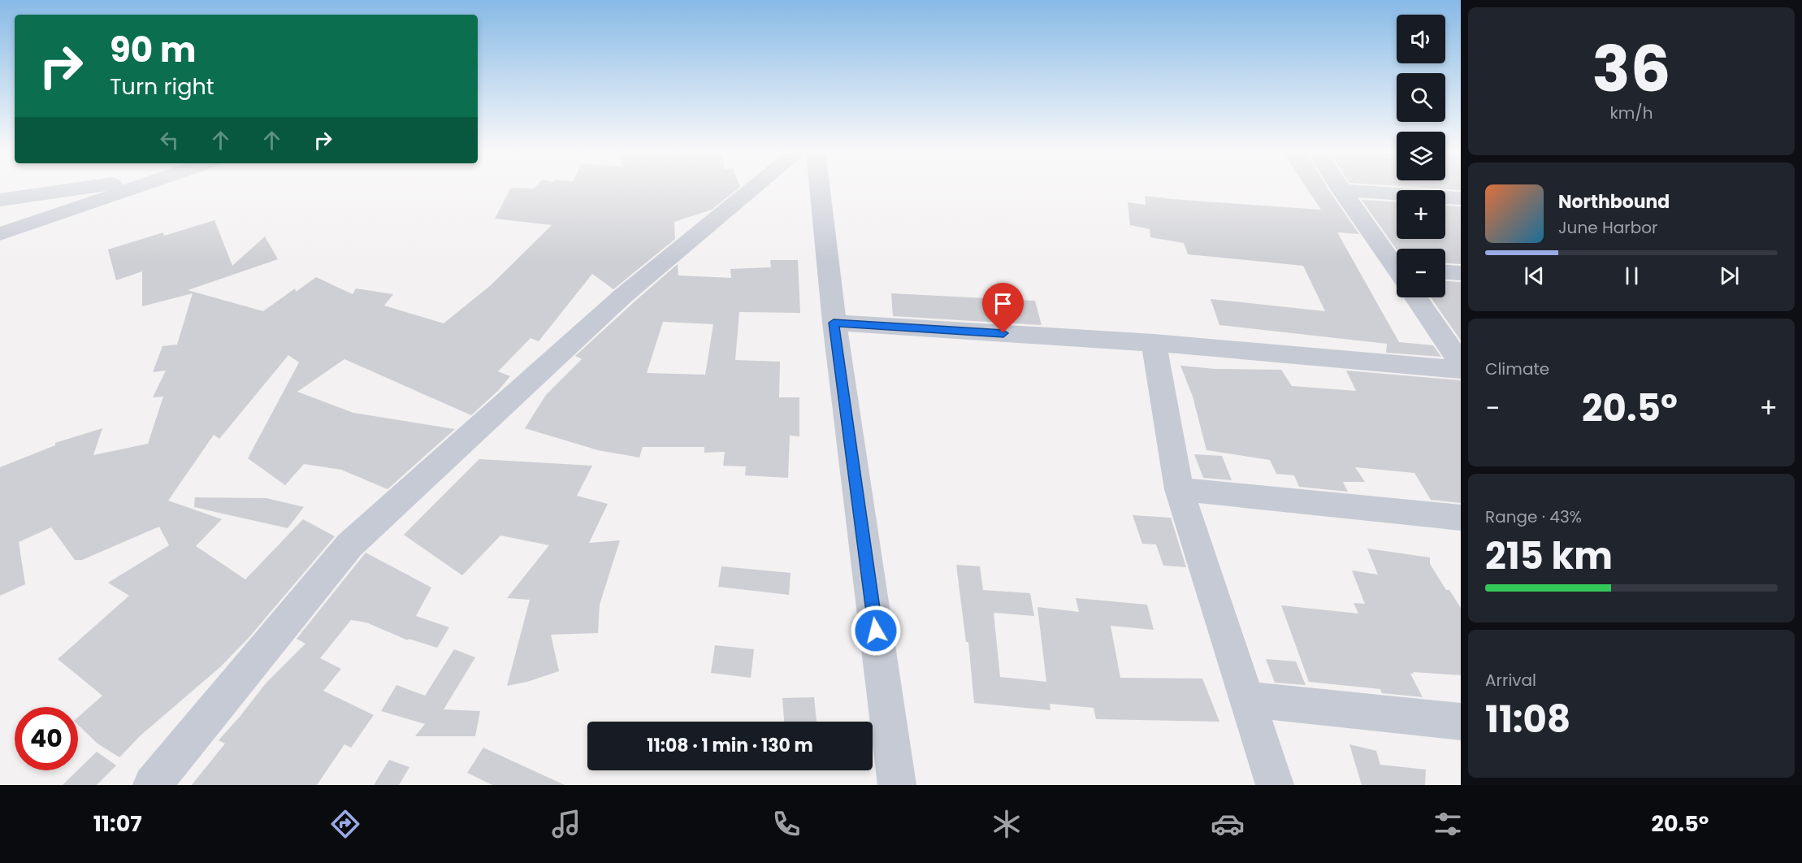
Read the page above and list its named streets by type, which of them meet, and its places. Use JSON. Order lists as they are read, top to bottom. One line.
{"page":{"tile":[["36","km/h"],"Climate",["Range · 43%","215 km"],["Arrival","11:08"]],"map_buttons":["+","−"],"turn":["90 m","Turn right"],"song":["Northbound","June Harbor"],"heat":["−","20.5°","+"],"limit":"40","trip":"11:08 · 1 min · 130 m","tabs":["11:07","20.5°"]}}
